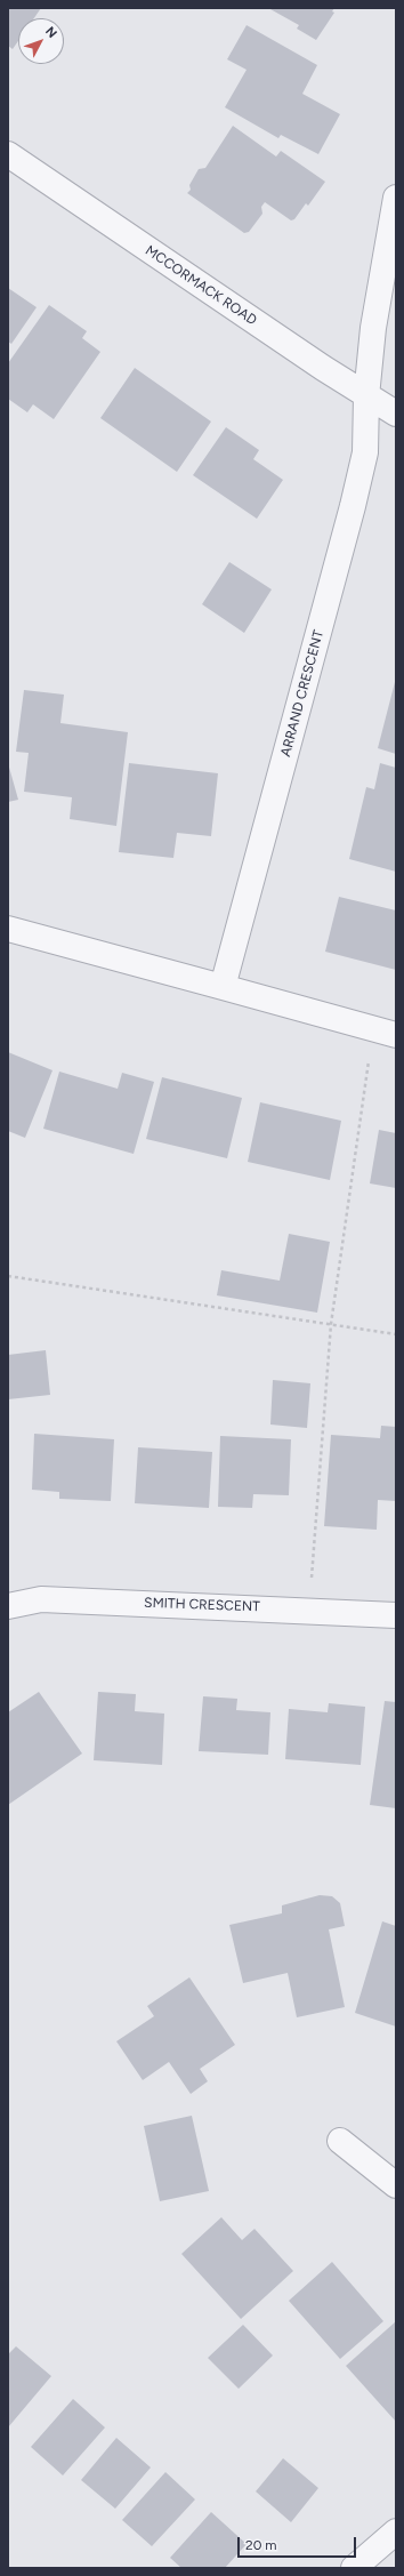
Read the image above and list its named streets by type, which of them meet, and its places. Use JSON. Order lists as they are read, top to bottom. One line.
{"streets":{"street":["MCCORMACK ROAD","ARRAND CRESCENT","SMITH CRESCENT"]},"crossings":[["MCCORMACK ROAD","ARRAND CRESCENT"]],"scale_bar":"20 m","north":"top right"}
